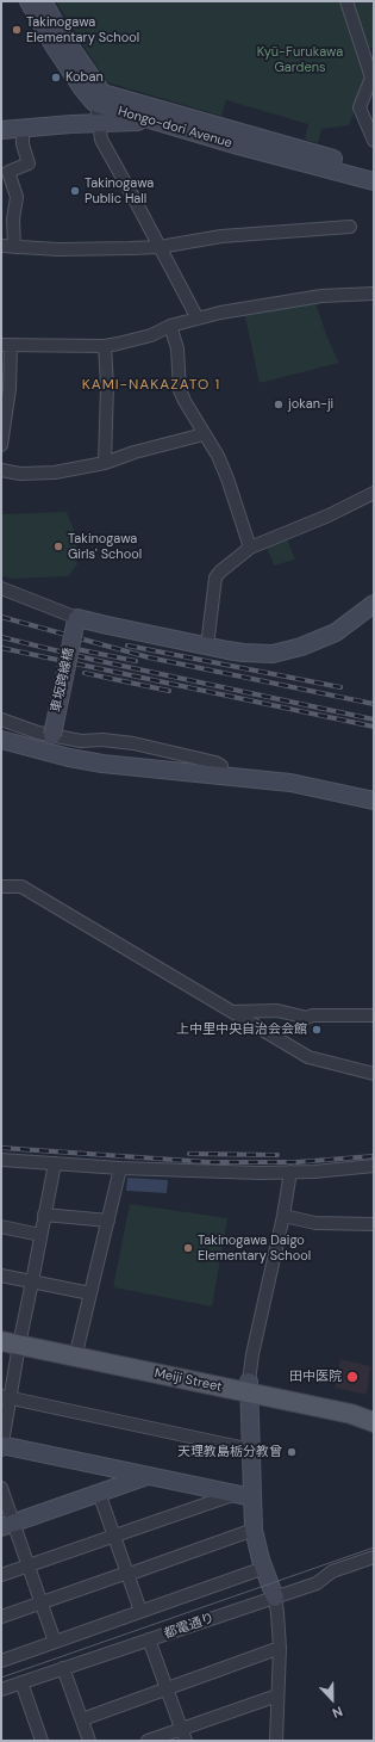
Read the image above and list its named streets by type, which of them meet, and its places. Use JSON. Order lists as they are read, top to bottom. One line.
{"streets":{"main road":["Meiji Street"],"street":["Hongo-dori Avenue","車坂跨線橋","都電通り"]},"districts":["KAMI-NAKAZATO 1"],"parks":["Kyū-Furukawa Gardens"],"places":["Takinogawa Elementary School","Koban","Takinogawa Public Hall","jokan-ji","Takinogawa Girls' School","上中里中央自治会会館","Takinogawa Daigo Elementary School","田中医院","天理教島栃分教曾"],"north":"bottom"}
